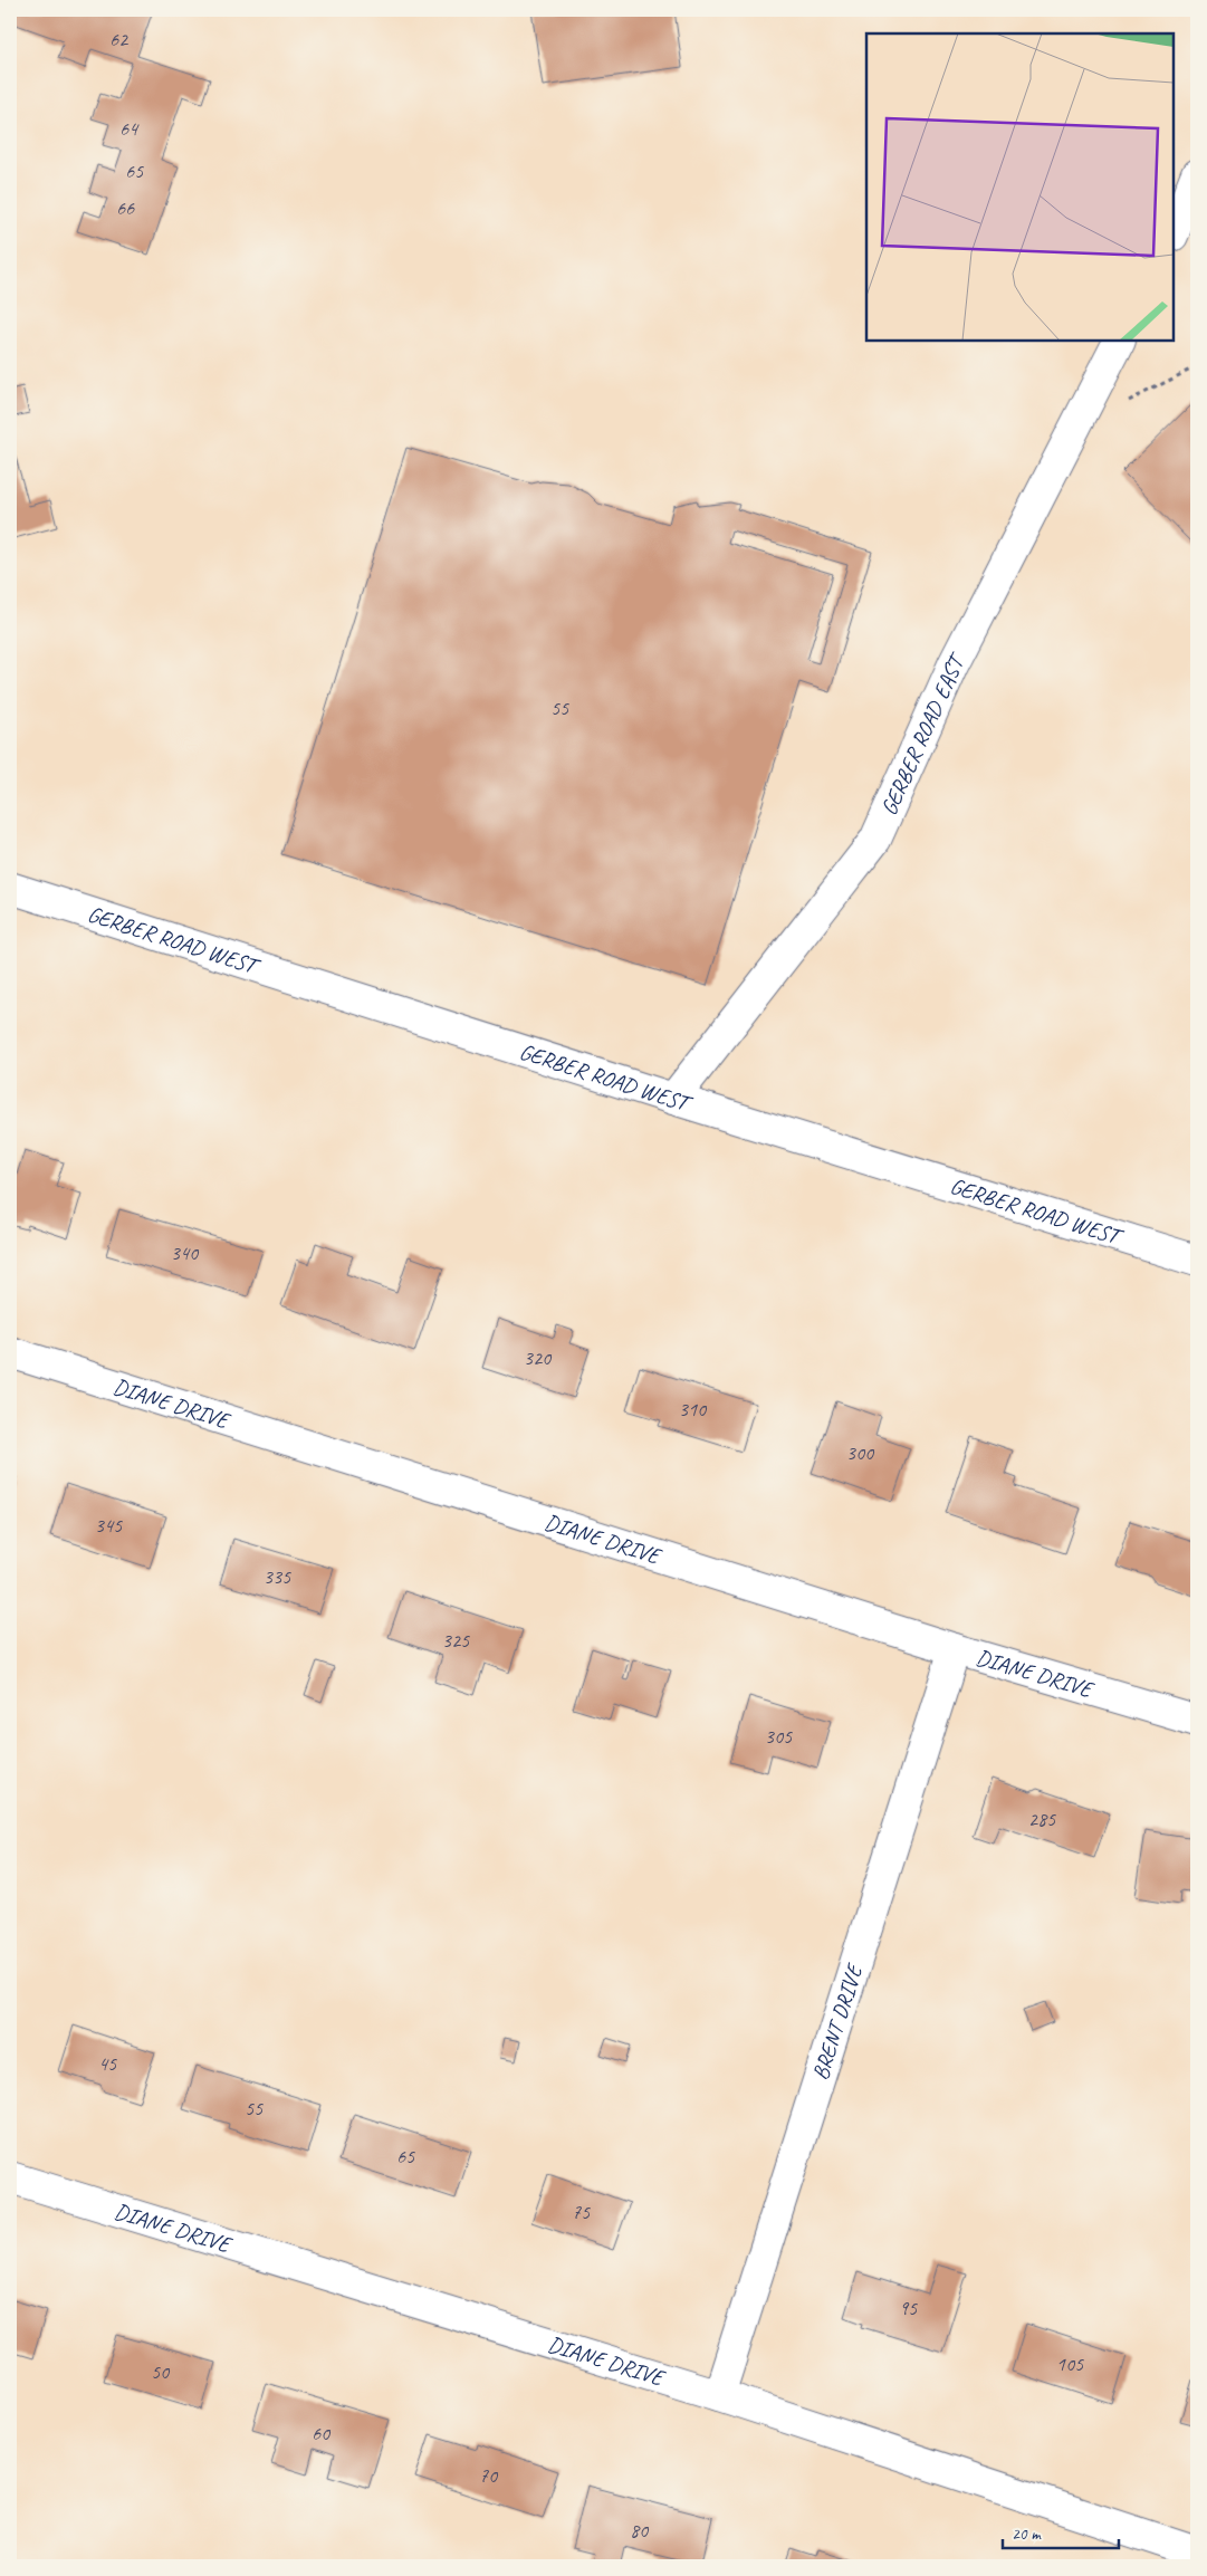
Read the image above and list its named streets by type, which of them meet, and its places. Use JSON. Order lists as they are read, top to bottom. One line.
{"streets":{"street":["GERBER ROAD EAST","GERBER ROAD WEST","DIANE DRIVE","BRENT DRIVE"]},"crossings":[["GERBER ROAD EAST","GERBER ROAD WEST"],["DIANE DRIVE","BRENT DRIVE"]],"house_numbers":["62","64","65","66","55","340","320","310","300","345","335","325","305","285","45","55","65","75","95","105","50","60","70","80"],"scale_bar":"20 m"}
